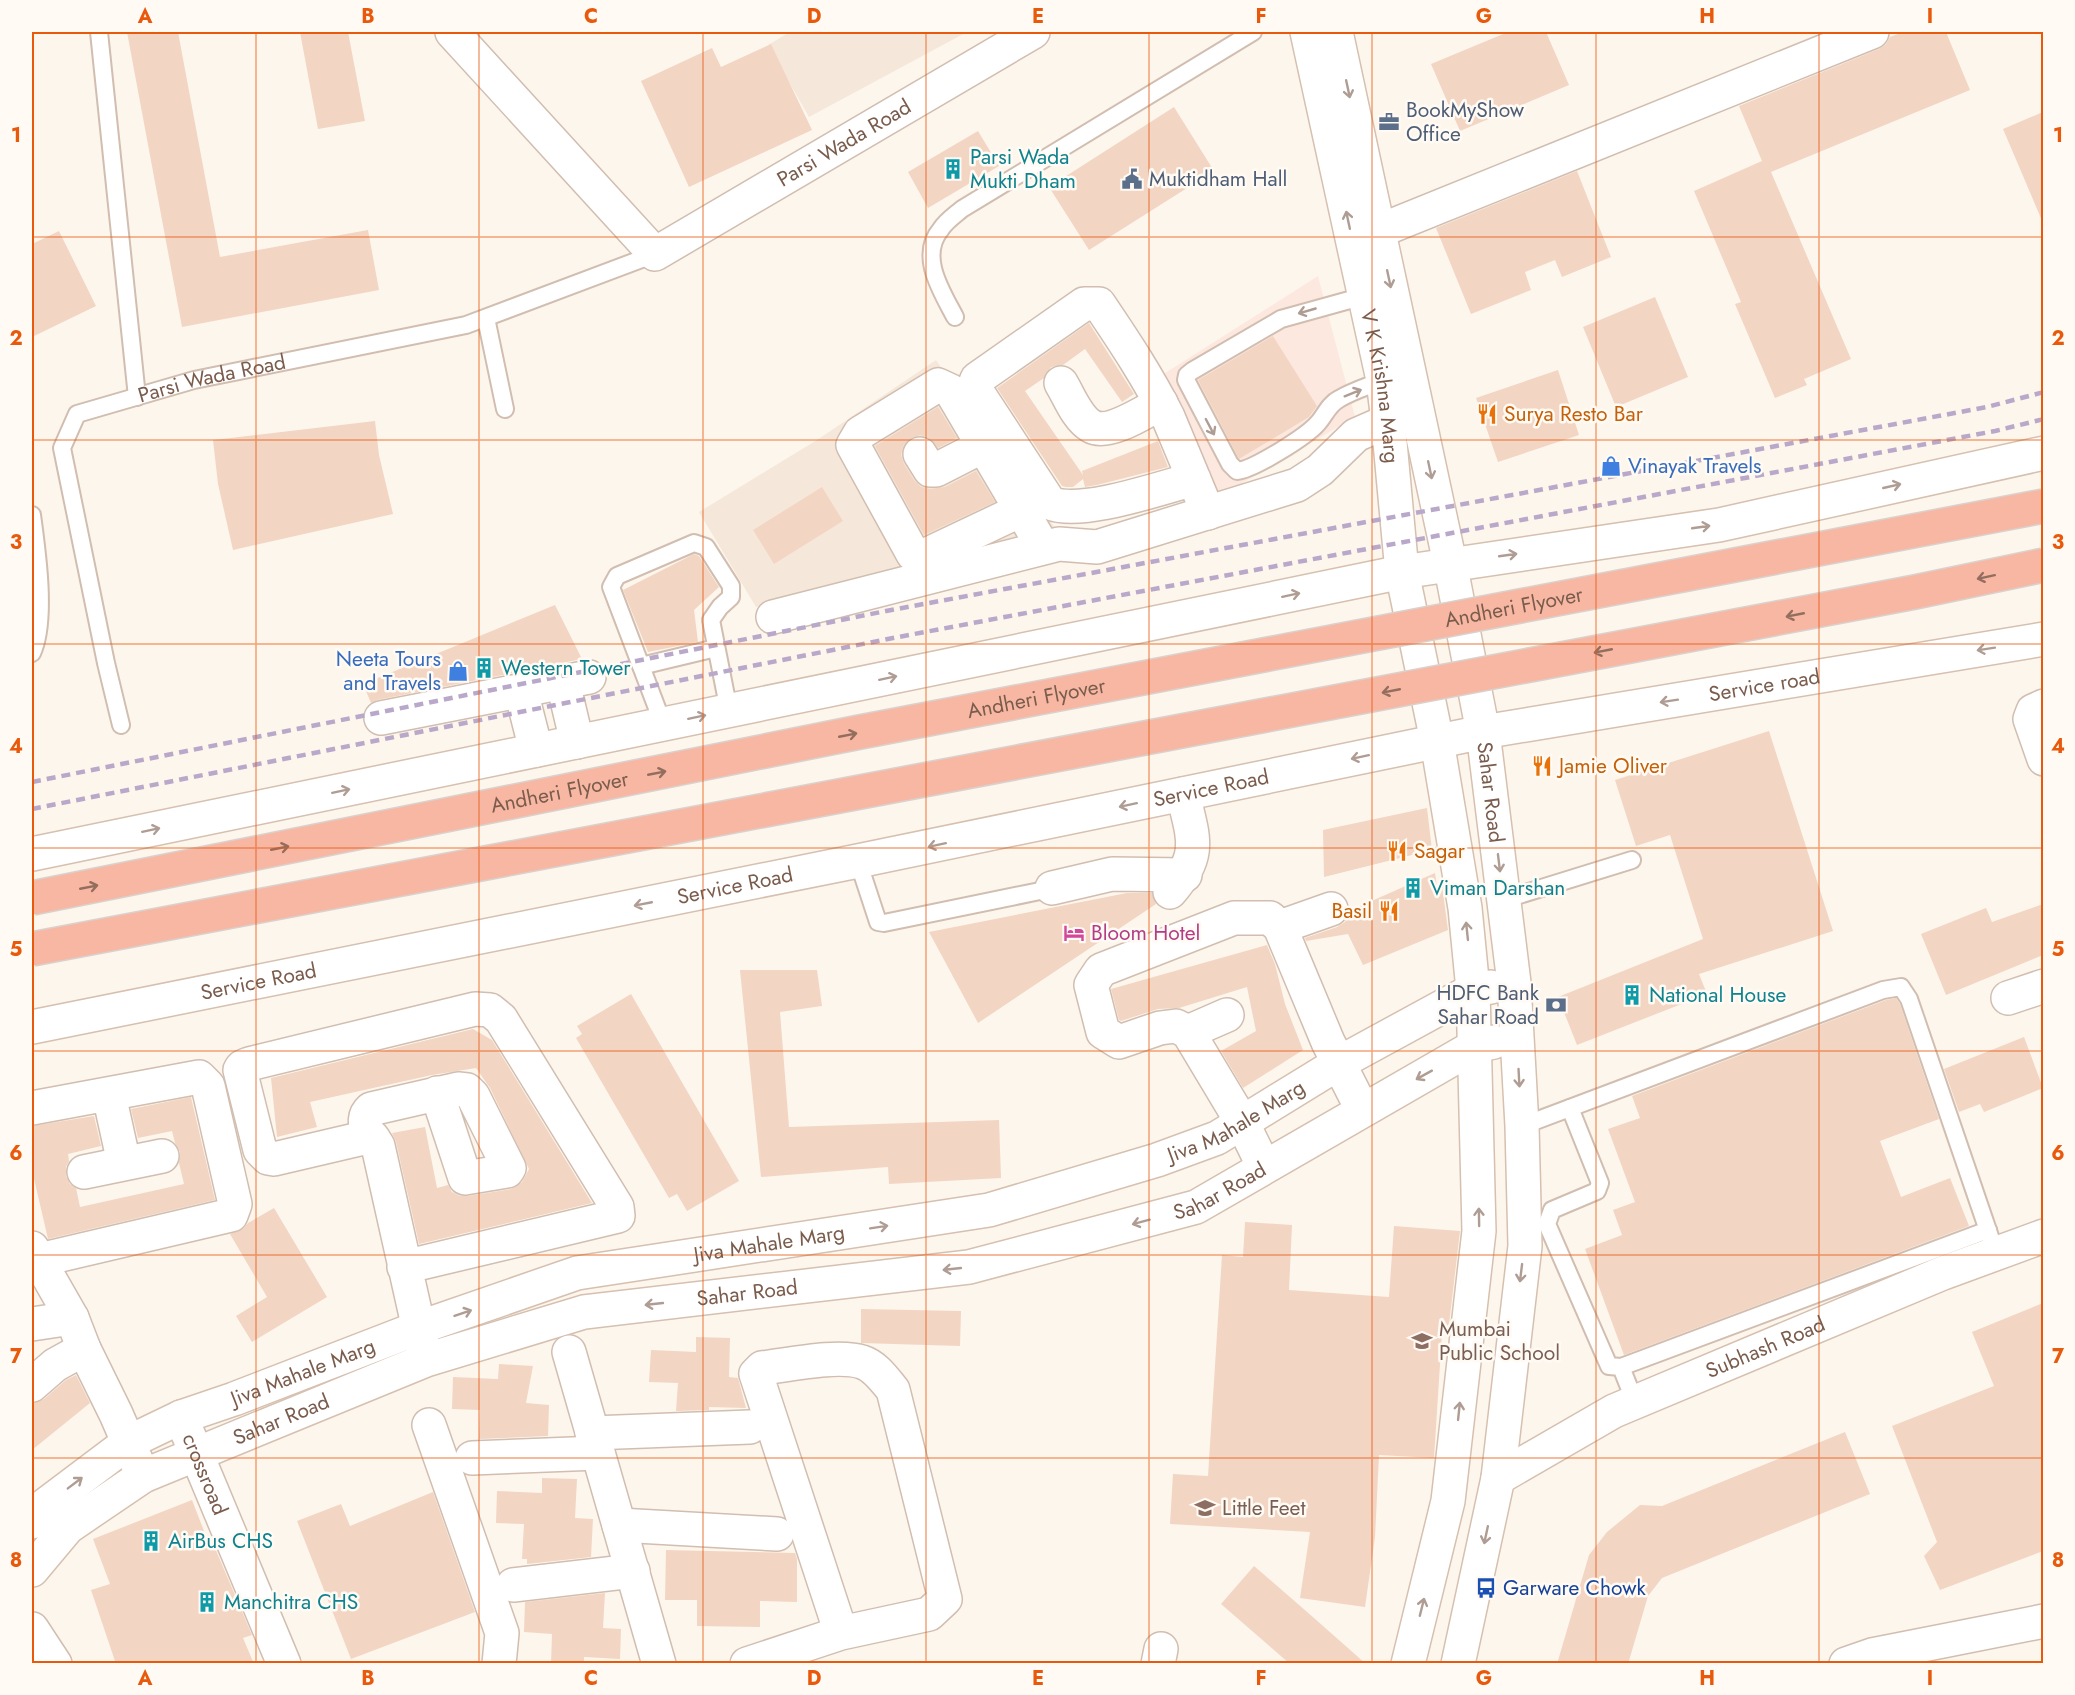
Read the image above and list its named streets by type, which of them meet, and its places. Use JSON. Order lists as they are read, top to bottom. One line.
{"streets":{"highway":["Andheri Flyover"],"street":["Parsi Wada Road","V K Krishna Marg","Service road","Service Road","Sahar Road","Jiva Mahale Marg","Subhash Road","crossroad"]},"crossings":[["V K Krishna Marg","Service road"],["V K Krishna Marg","Service Road"],["V K Krishna Marg","Sahar Road"],["Service road","Service Road"],["Service road","Sahar Road"],["Service Road","Sahar Road"],["Sahar Road","Jiva Mahale Marg"],["Sahar Road","Subhash Road"],["Sahar Road","crossroad"],["Jiva Mahale Marg","crossroad"]],"places":{"office":["BookMyShow Office"],"building":["Parsi Wada Mukti Dham","Western Tower","Viman Darshan","National House","AirBus CHS","Manchitra CHS"],"public building":["Muktidham Hall"],"restaurant":["Surya Resto Bar","Jamie Oliver","Sagar","Basil"],"shop":["Vinayak Travels","Neeta Tours and Travels"],"hotel":["Bloom Hotel"],"bank":["HDFC Bank Sahar Road"],"school or university":["Mumbai Public School","Little Feet"],"bus stop":["Garware Chowk"]},"grid":{"columns":["A","B","C","D","E","F","G","H","I"],"rows":["1","2","3","4","5","6","7","8"]}}
